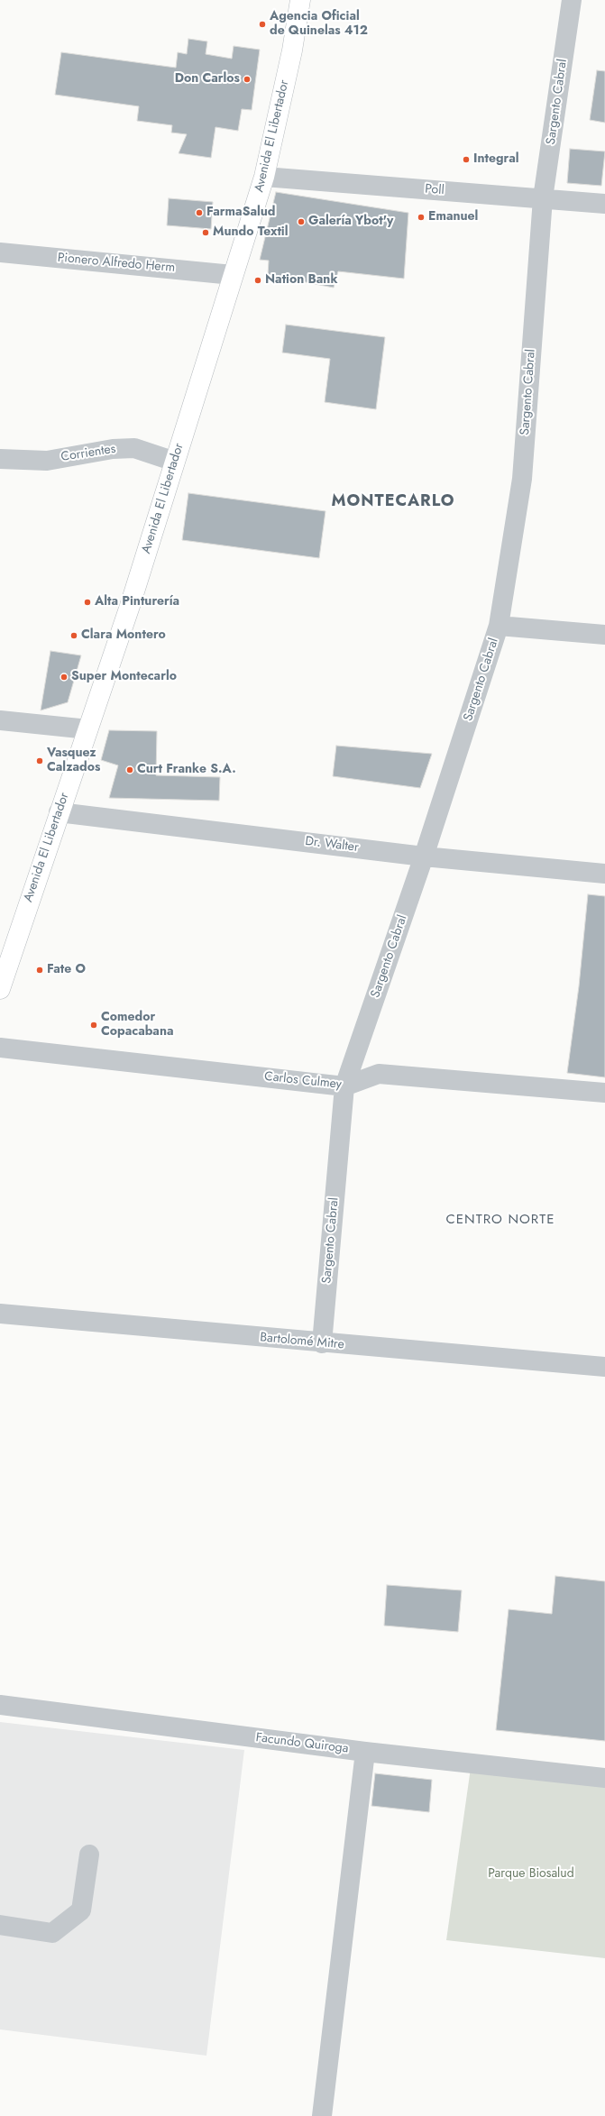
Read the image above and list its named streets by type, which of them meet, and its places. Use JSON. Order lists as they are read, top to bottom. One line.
{"streets":{"main road":["Avenida El Libertador"],"street":["Sargento Cabral","Poll","Pionero Alfredo Herm","Corrientes","Dr. Walter","Carlos Culmey","Bartolomé Mitre","Facundo Quiroga"]},"crossings":[["Sargento Cabral","Poll"],["Sargento Cabral","Dr. Walter"],["Sargento Cabral","Carlos Culmey"],["Sargento Cabral","Bartolomé Mitre"],["Avenida El Libertador","Poll"],["Avenida El Libertador","Pionero Alfredo Herm"],["Avenida El Libertador","Corrientes"],["Avenida El Libertador","Dr. Walter"]],"districts":["MONTECARLO","CENTRO NORTE"],"parks":["Parque Biosalud"],"places":["Agencia Oficial de Quinelas 412","Don Carlos","Integral","FarmaSalud","Emanuel","Galería Ybot'y","Mundo Textil","Nation Bank","Alta Pinturería","Clara Montero","Super Montecarlo","Vasquez Calzados","Curt Franke S.A.","Fate O","Comedor Copacabana"]}
